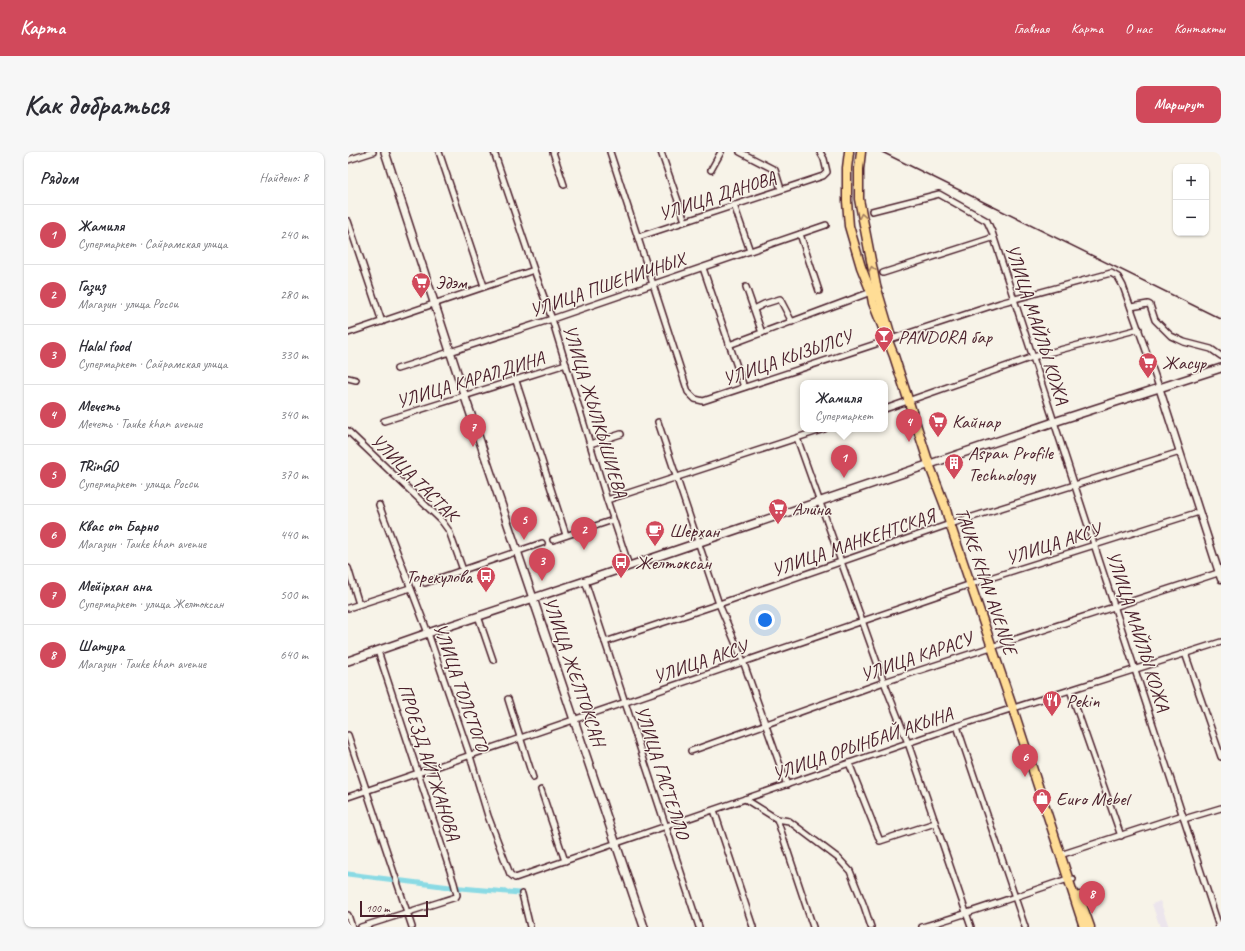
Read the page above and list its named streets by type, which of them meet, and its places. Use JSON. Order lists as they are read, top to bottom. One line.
{"streets":{"main road":["TAUKE KHAN AVENUE","УЛИЦА ЖЕЛТОКСАН"],"street":["УЛИЦА ДАНОВА","УЛИЦА ПШЕНИЧНЫХ","УЛИЦА МАЙЛЫ КОЖА","УЛИЦА КЫЗЫЛСУ","УЛИЦА КАРАЛДИНА","УЛИЦА ЖЫЛКЫШИЕВА","УЛИЦА ТАСТАК","УЛИЦА МАНКЕНТСКАЯ","УЛИЦА АКСУ","УЛИЦА КАРАСУ","УЛИЦА ТОЛСТОГО","УЛИЦА ОРЫНБАЙ АКЫНА","ПРОЕЗД АЙТЖАНОВА","УЛИЦА ГАСТЕЛЛО"]},"crossings":[["УЛИЦА ПШЕНИЧНЫХ","УЛИЦА КЫЗЫЛСУ"],["УЛИЦА ПШЕНИЧНЫХ","УЛИЦА ЖЫЛКЫШИЕВА"],["УЛИЦА ПШЕНИЧНЫХ","УЛИЦА ЖЕЛТОКСАН"],["УЛИЦА МАЙЛЫ КОЖА","УЛИЦА КЫЗЫЛСУ"],["УЛИЦА МАЙЛЫ КОЖА","УЛИЦА МАНКЕНТСКАЯ"],["УЛИЦА МАЙЛЫ КОЖА","УЛИЦА АКСУ"],["УЛИЦА МАЙЛЫ КОЖА","УЛИЦА КАРАСУ"],["УЛИЦА МАЙЛЫ КОЖА","УЛИЦА ОРЫНБАЙ АКЫНА"],["УЛИЦА КЫЗЫЛСУ","TAUKE KHAN AVENUE"],["УЛИЦА КАРАЛДИНА","УЛИЦА ЖЫЛКЫШИЕВА"],["УЛИЦА КАРАЛДИНА","УЛИЦА ЖЕЛТОКСАН"],["УЛИЦА МАНКЕНТСКАЯ","TAUKE KHAN AVENUE"],["УЛИЦА МАНКЕНТСКАЯ","УЛИЦА ГАСТЕЛЛО"],["УЛИЦА АКСУ","TAUKE KHAN AVENUE"],["УЛИЦА АКСУ","УЛИЦА ЖЕЛТОКСАН"],["УЛИЦА АКСУ","УЛИЦА ТОЛСТОГО"],["УЛИЦА АКСУ","ПРОЕЗД АЙТЖАНОВА"],["УЛИЦА АКСУ","УЛИЦА ГАСТЕЛЛО"],["TAUKE KHAN AVENUE","УЛИЦА КАРАСУ"],["TAUKE KHAN AVENUE","УЛИЦА ОРЫНБАЙ АКЫНА"],["УЛИЦА ЖЕЛТОКСАН","УЛИЦА ОРЫНБАЙ АКЫНА"],["УЛИЦА ТОЛСТОГО","УЛИЦА ОРЫНБАЙ АКЫНА"],["УЛИЦА ОРЫНБАЙ АКЫНА","УЛИЦА ГАСТЕЛЛО"]],"places":{"supermarket":["Эдэм","Жасур","Кайнар","Алина"],"bar":["PANDORA бар"],"building":["Aspan Profile Technology"],"cafe":["Шерхан"],"bus stop":["Желтоксан","Торекулова"],"restaurant":["Pekin"],"shop":["Euro Mebel"]},"scale_bar":"100 m","page":{"header":"Карта","nav":["Главная","Карта","О нас","Контакты"],"buttons":"Маршрут","title":"Как добраться","heading":["Рядом","Найдено: 8"],"map_buttons":["+","−"],"list":[{"mark":"1","name":"Жамиля","note":"Супермаркет · Сайрамская улица","value":"240 m"},{"mark":"2","name":"Газиз","note":"Магазин · улица Росси","value":"280 m"},{"mark":"3","name":"Halal food","note":"Супермаркет · Сайрамская улица","value":"330 m"},{"mark":"4","name":"Мечеть","note":"Мечеть · Tauke khan avenue","value":"340 m"},{"mark":"5","name":"TRinGO","note":"Супермаркет · улица Росси","value":"370 m"},{"mark":"6","name":"Квас от Барно","note":"Магазин · Tauke khan avenue","value":"440 m"},{"mark":"7","name":"Мейірхан ана","note":"Супермаркет · улица Желтоксан","value":"500 m"},{"mark":"8","name":"Шатура","note":"Магазин · Tauke khan avenue","value":"640 m"}],"popup":["Жамиля","Супермаркет"],"pins":["4","7","1","5","2","3","6","8"],"scale":"100 m"}}
